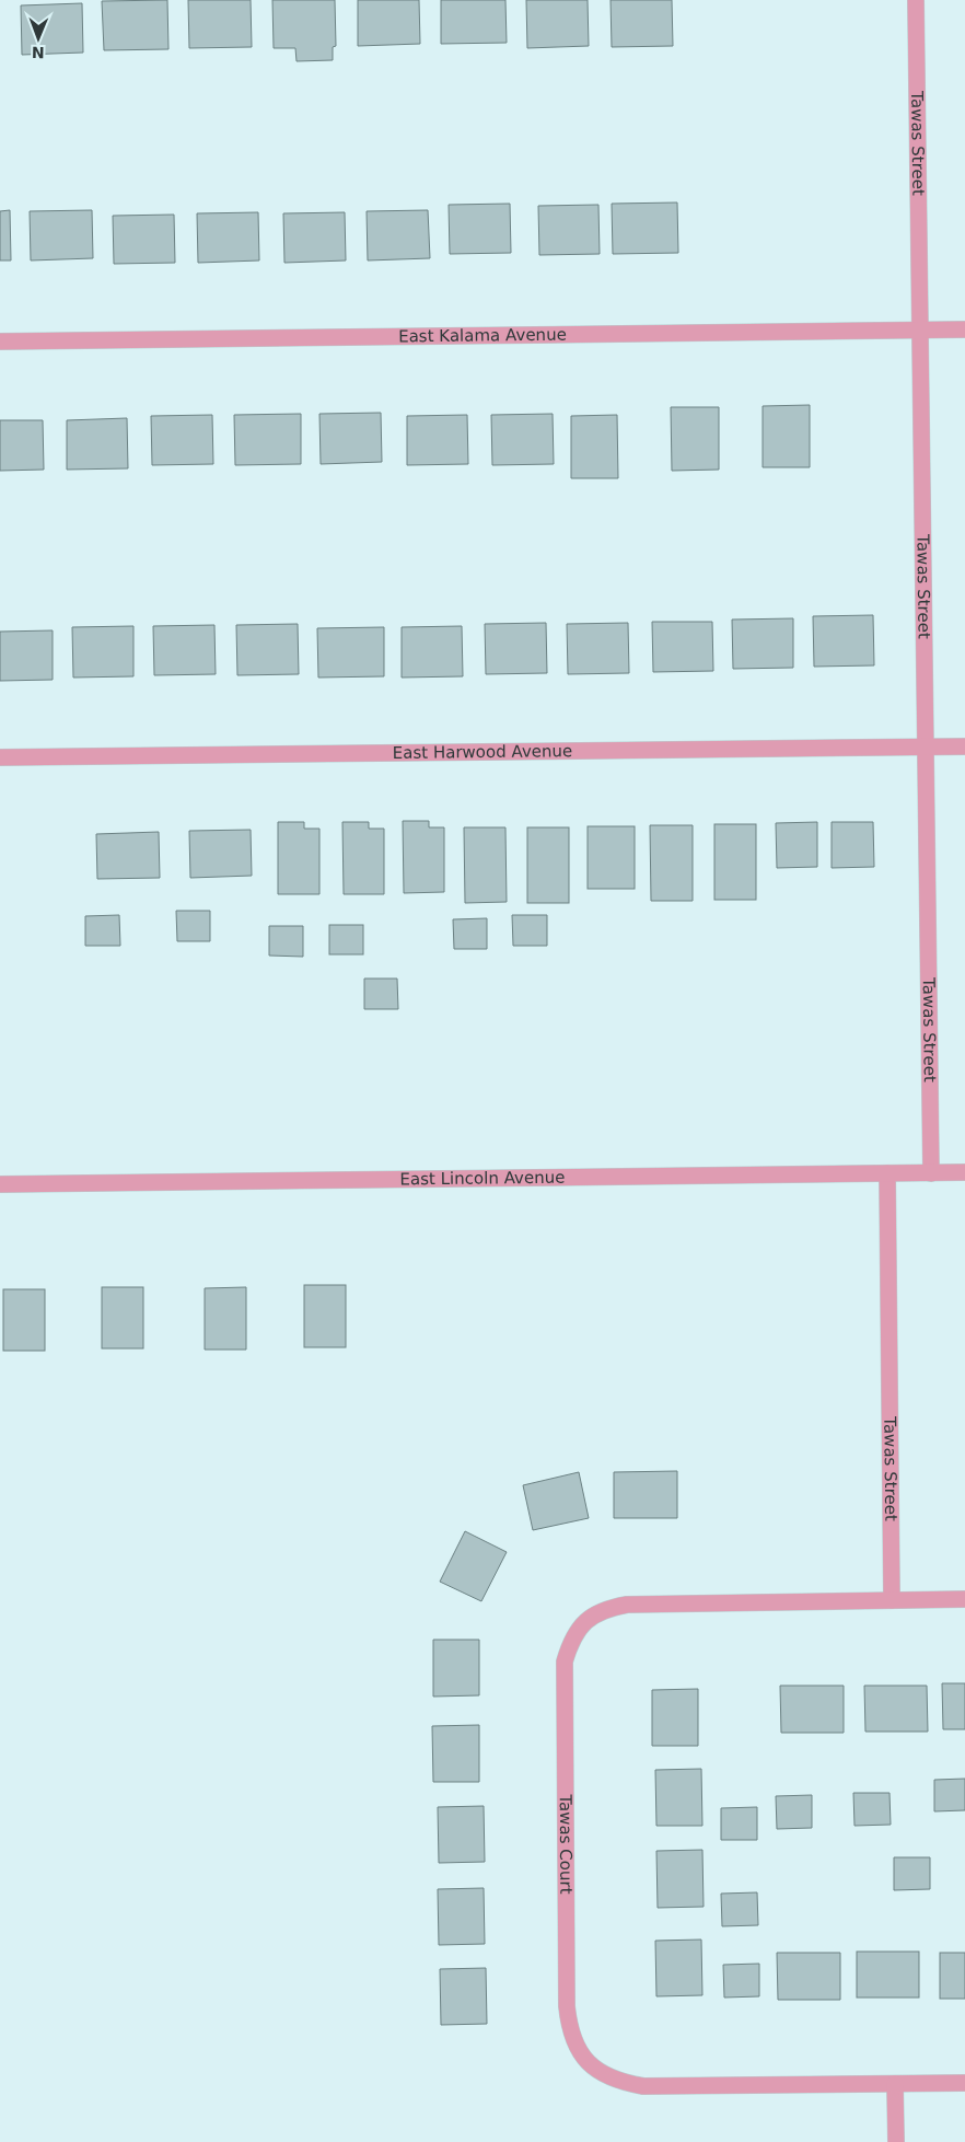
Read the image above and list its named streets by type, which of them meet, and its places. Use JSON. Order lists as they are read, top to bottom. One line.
{"streets":{"street":["Tawas Street","East Kalama Avenue","East Harwood Avenue","East Lincoln Avenue","Tawas Court"]},"crossings":[["Tawas Street","East Kalama Avenue"],["Tawas Street","East Harwood Avenue"],["Tawas Street","East Lincoln Avenue"],["Tawas Street","Tawas Court"]],"north":"bottom"}
